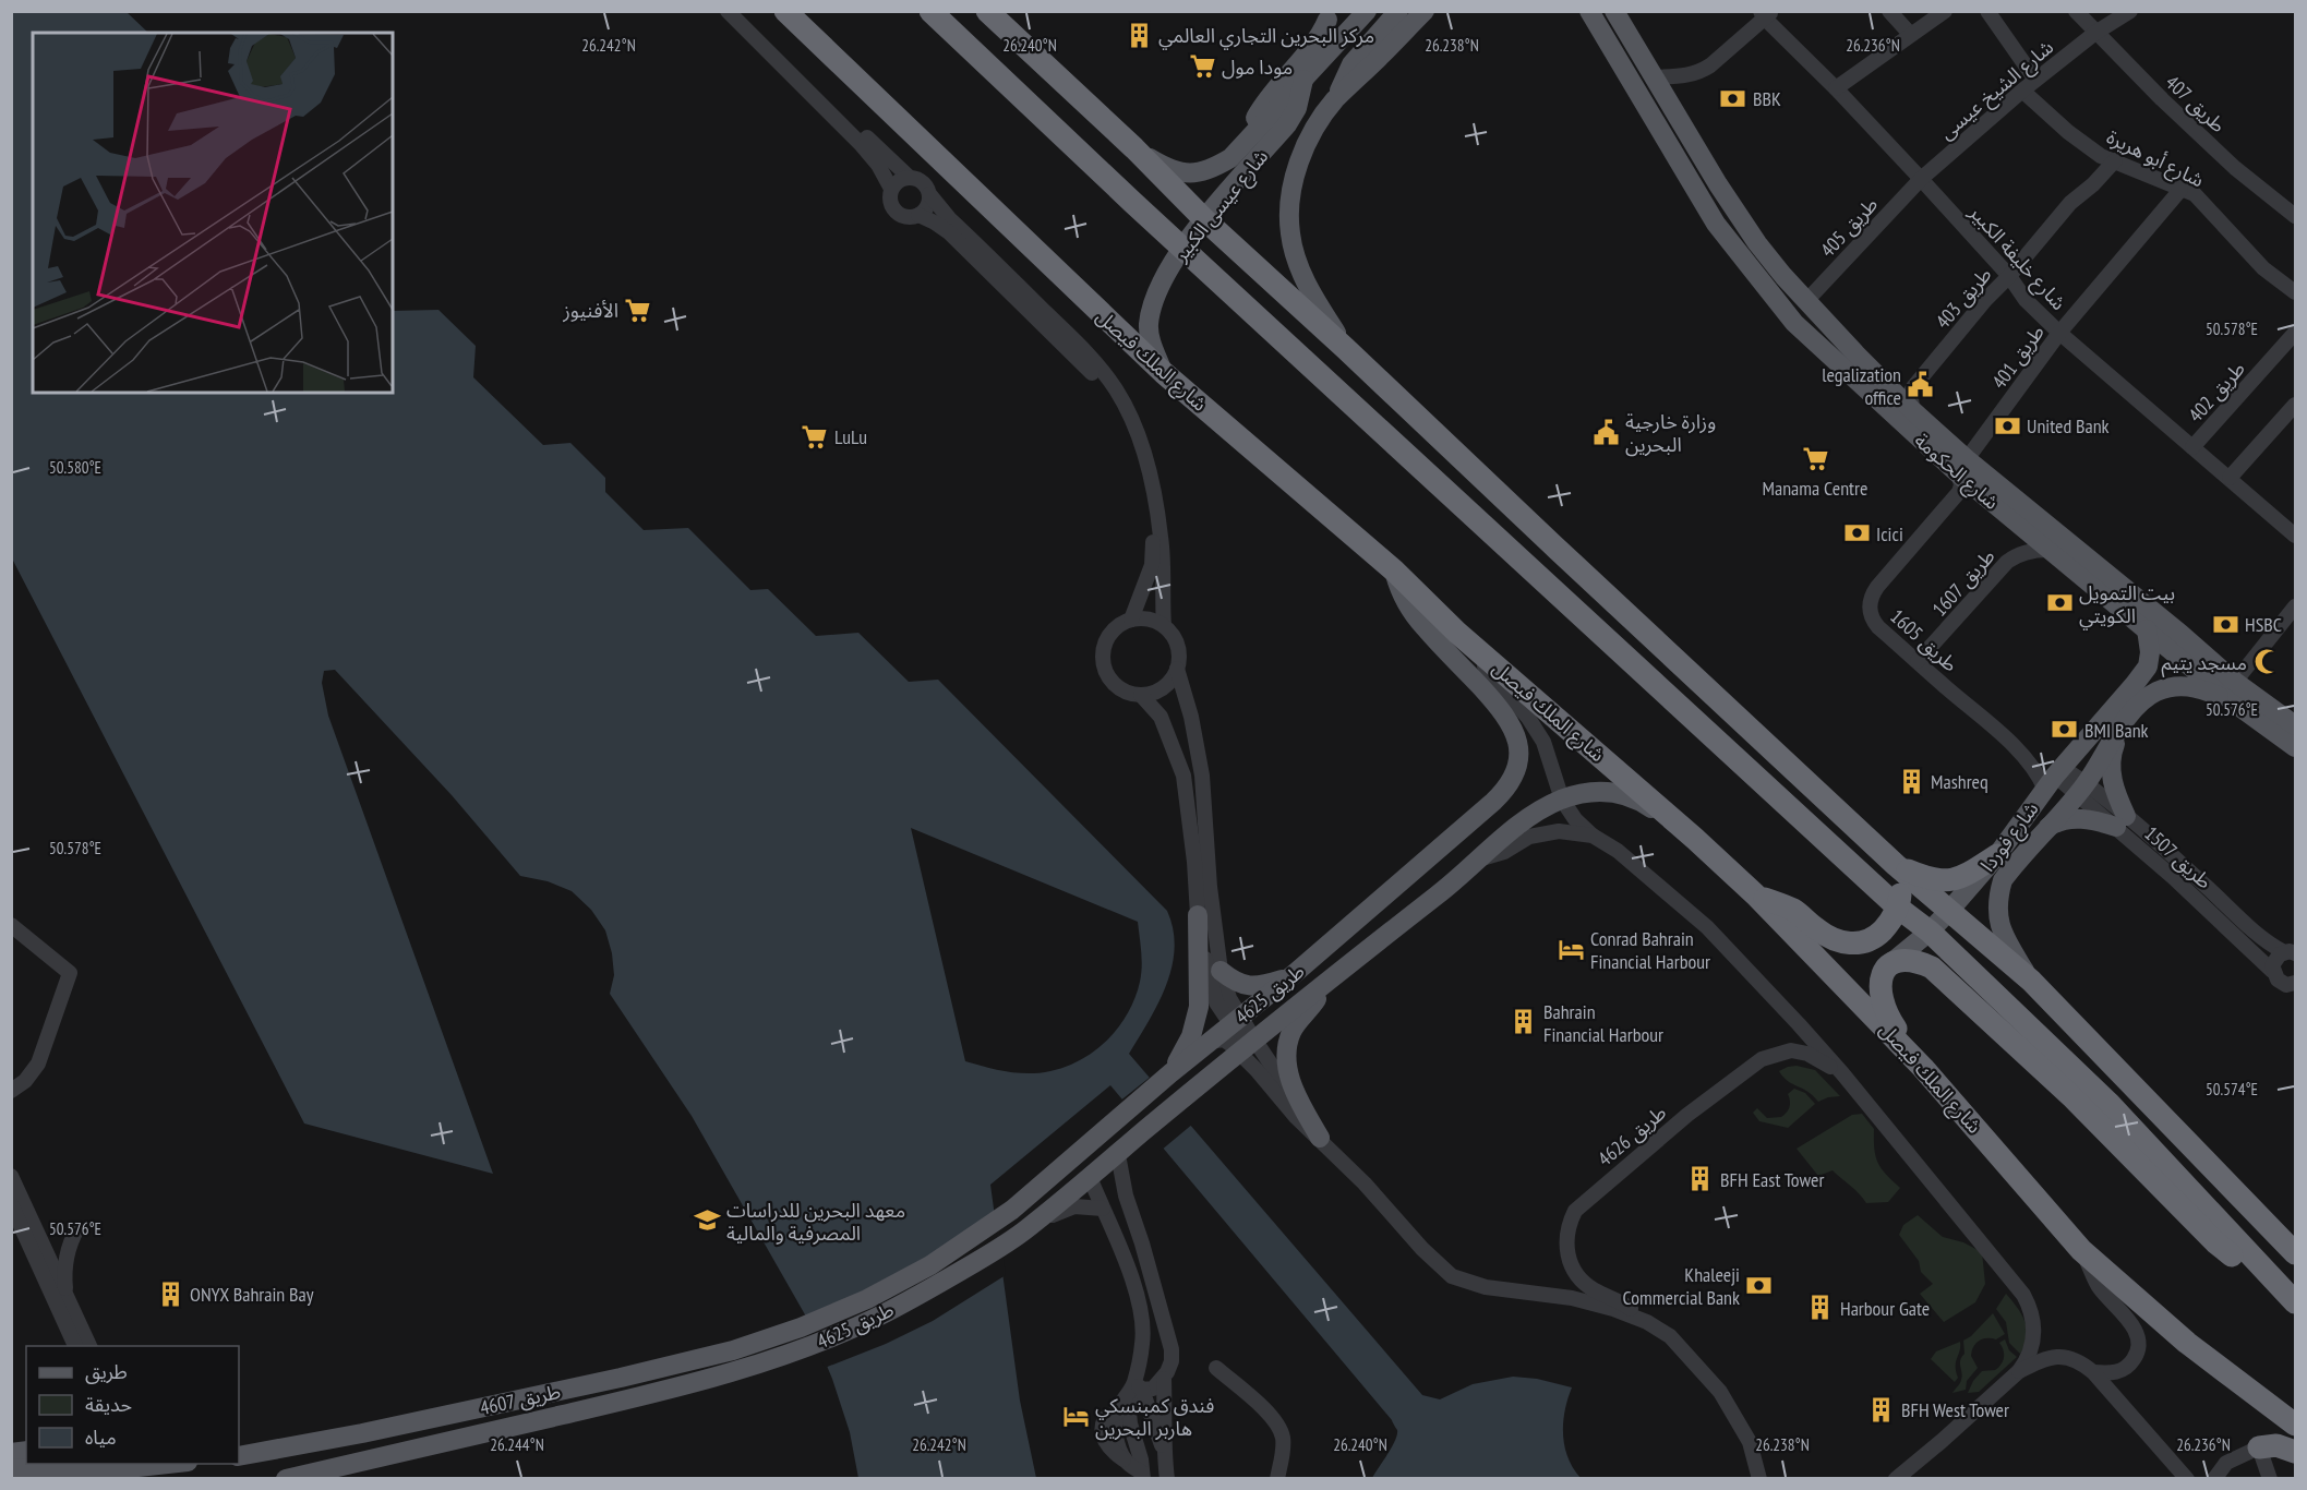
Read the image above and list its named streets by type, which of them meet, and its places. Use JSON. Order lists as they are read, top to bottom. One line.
{"streets":{"highway":["شارع الملك فيصل"],"main road":["شارع عيسى الكبير","شارع الحكومة","شارع فوردا","طريق 4625","طريق 4607"],"street":["شارع الشيخ عيسى","طريق 407","شارع أبو هريرة","طريق 405","شارع خليفة الكبير","طريق 403","طريق 401","طريق 402","طريق 1607","طريق 1605","طريق 1507","طريق 4626"]},"crossings":[["شارع الشيخ عيسى","طريق 407"],["شارع الشيخ عيسى","شارع أبو هريرة"],["شارع الشيخ عيسى","طريق 405"],["شارع الشيخ عيسى","شارع خليفة الكبير"],["شارع أبو هريرة","طريق 403"],["شارع أبو هريرة","طريق 401"],["شارع عيسى الكبير","شارع الملك فيصل"],["طريق 405","شارع خليفة الكبير"],["طريق 405","شارع الحكومة"],["شارع خليفة الكبير","طريق 403"],["شارع خليفة الكبير","طريق 401"],["شارع خليفة الكبير","طريق 402"],["طريق 403","شارع الحكومة"],["طريق 401","شارع الحكومة"],["طريق 401","طريق 1605"],["شارع الملك فيصل","طريق 4625"],["شارع الملك فيصل","طريق 4626"],["شارع الحكومة","طريق 1607"],["شارع الحكومة","طريق 1605"],["شارع الحكومة","شارع فوردا"],["طريق 1607","طريق 1605"],["طريق 1605","شارع فوردا"],["طريق 1605","طريق 1507"],["شارع فوردا","طريق 1507"],["طريق 4625","طريق 4626"],["طريق 4625","طريق 4607"]],"places":{"building":["مركز البحرين التجاري العالمي","Mashreq","Bahrain Financial Harbour","BFH East Tower","ONYX Bahrain Bay","Harbour Gate","BFH West Tower"],"supermarket":["مودا مول","الأفنيوز","LuLu","Manama Centre"],"bank":["BBK","United Bank","Icici","بيت التمويل الكويتي","HSBC","BMI Bank","Khaleeji Commercial Bank"],"public building":["legalization office","وزارة خارجية البحرين"],"mosque":["مسجد يتيم"],"hotel":["Conrad Bahrain Financial Harbour","فندق كمبنسكي هاربر البحرين"],"school or university":["معهد البحرين للدراسات المصرفية والمالية"]},"legend":["طريق","حديقة","مياه"],"coordinates":["26.242°N","26.240°N","26.238°N","26.236°N","50.578°E","50.580°E","50.576°E","50.574°E","26.244°N"]}
